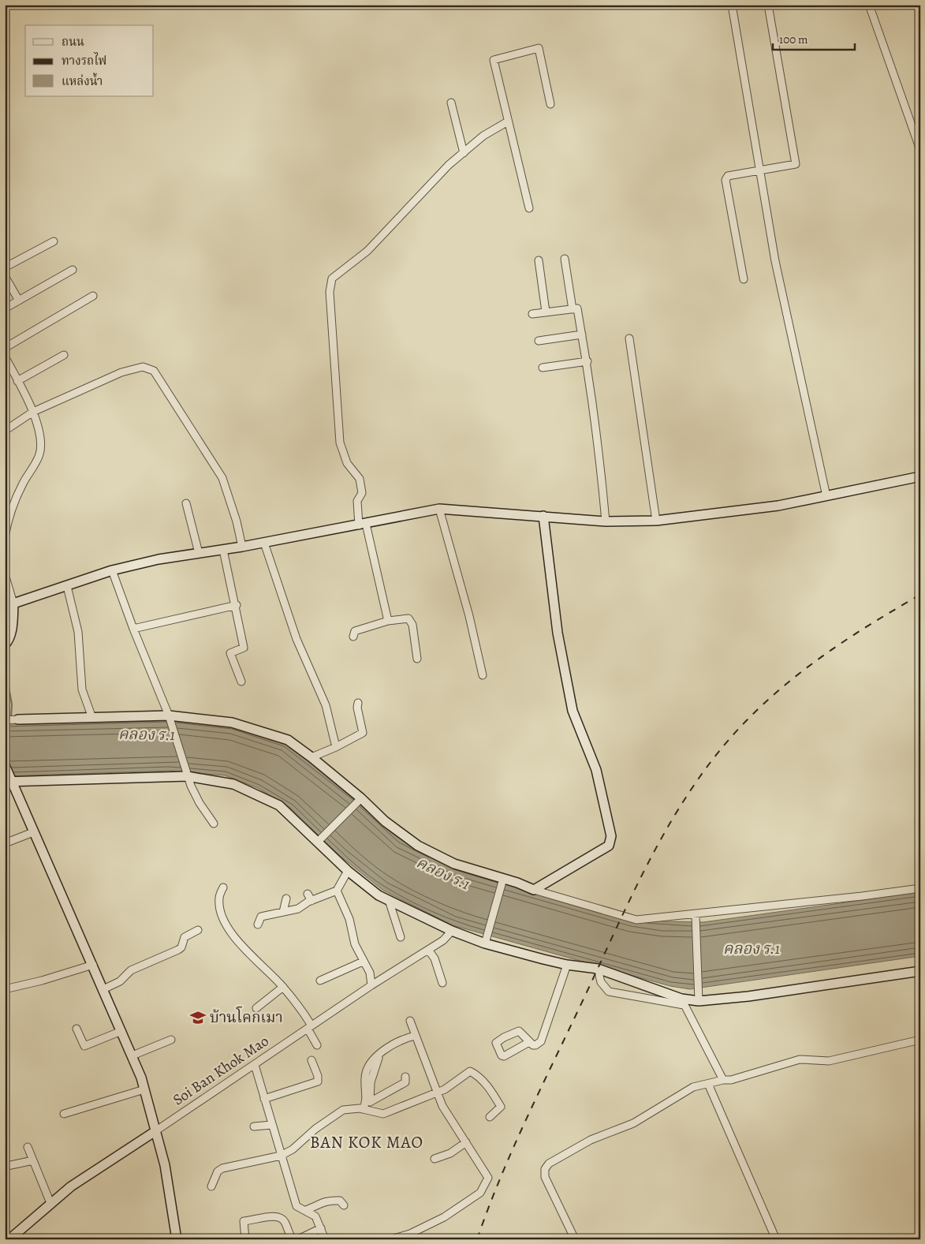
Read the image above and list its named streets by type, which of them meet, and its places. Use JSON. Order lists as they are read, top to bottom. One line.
{"streets":{"street":["Soi Ban Khok Mao"]},"districts":["BAN KOK MAO"],"water":["คลอง ร.1"],"places":{"school or university":["บ้านโคกเมา"]},"legend":["ถนน","ทางรถไฟ","แหล่งน้ำ"],"scale_bar":"100 m"}
